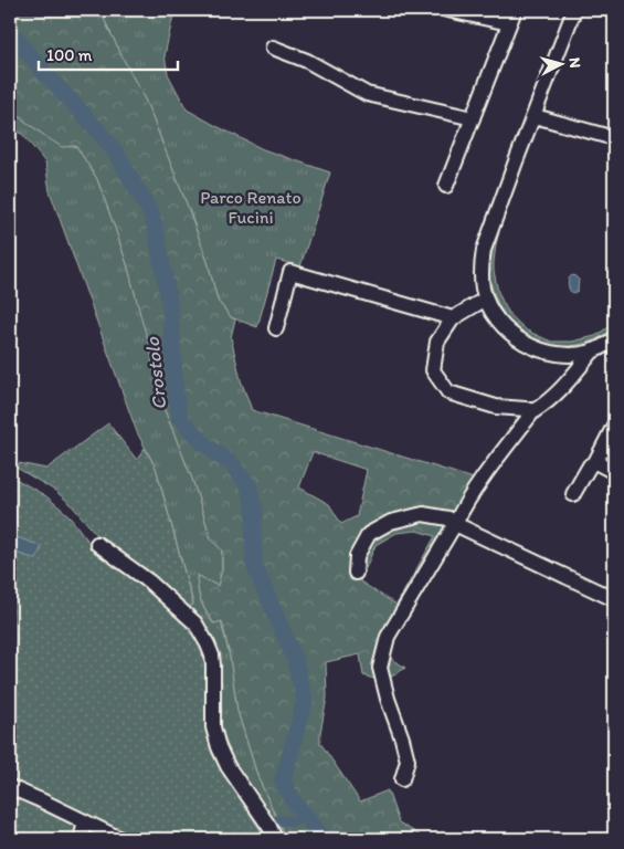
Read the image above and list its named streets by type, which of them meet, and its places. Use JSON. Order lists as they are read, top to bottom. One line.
{"water":["Crostolo"],"parks":["Parco Renato Fucini"],"scale_bar":"100 m","north":"right"}
